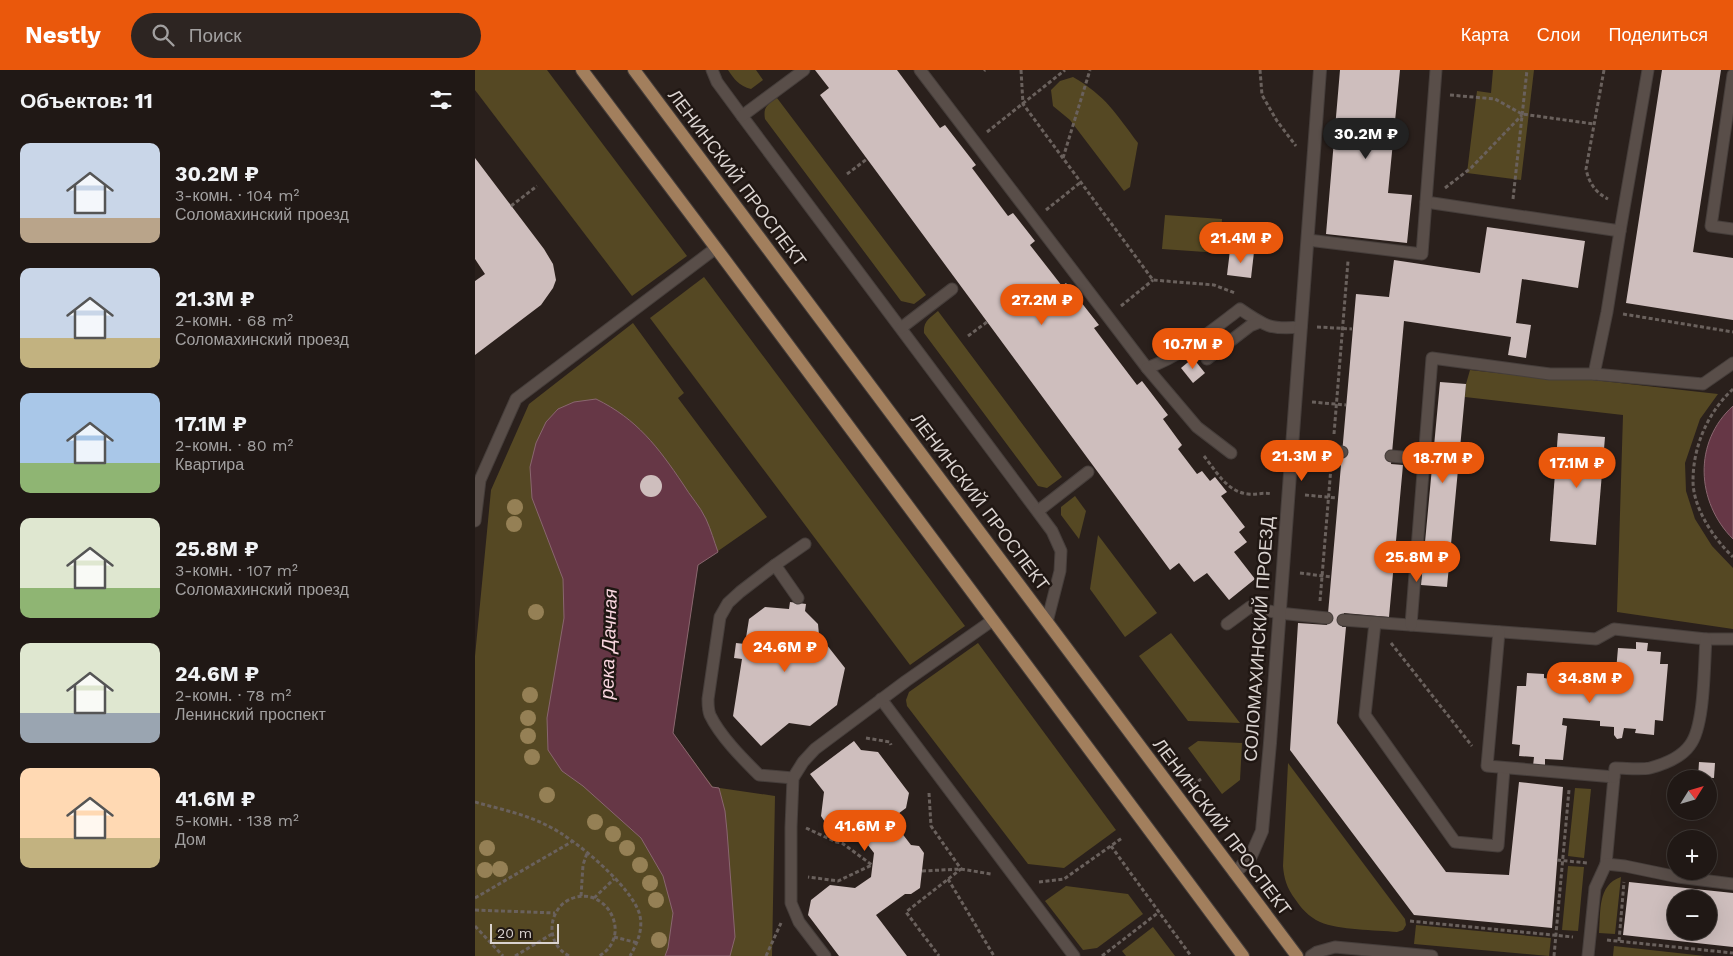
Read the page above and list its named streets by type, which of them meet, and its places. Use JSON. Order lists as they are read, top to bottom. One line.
{"streets":{"main road":["ЛЕНИНСКИЙ ПРОСПЕКТ"],"street":["СОЛОМАХИНСКИЙ ПРОЕЗД"]},"crossings":[["ЛЕНИНСКИЙ ПРОСПЕКТ","СОЛОМАХИНСКИЙ ПРОЕЗД"]],"water":["река Дачная"],"scale_bar":"20 m","north":"top right","page":{"header":"Nestly","search":"Поиск","nav":["Карта","Слои","Поделиться"],"heading":"Объектов: 11","price":["30.2M ₽","21.4M ₽","27.2M ₽","10.7M ₽","21.3M ₽","18.7M ₽","17.1M ₽","25.8M ₽","24.6M ₽","34.8M ₽","41.6M ₽"],"list":[{"name":"30.2M ₽","note":"3-комн. · 104 m² · Соломахинский проезд"},{"name":"21.3M ₽","note":"2-комн. · 68 m² · Соломахинский проезд"},{"name":"17.1M ₽","note":"2-комн. · 80 m² · Квартира"},{"name":"25.8M ₽","note":"3-комн. · 107 m² · Соломахинский проезд"},{"name":"24.6M ₽","note":"2-комн. · 78 m² · Ленинский проспект"},{"name":"41.6M ₽","note":"5-комн. · 138 m² · Дом"}],"map_buttons":["+","−"],"scale":"20 m"}}
